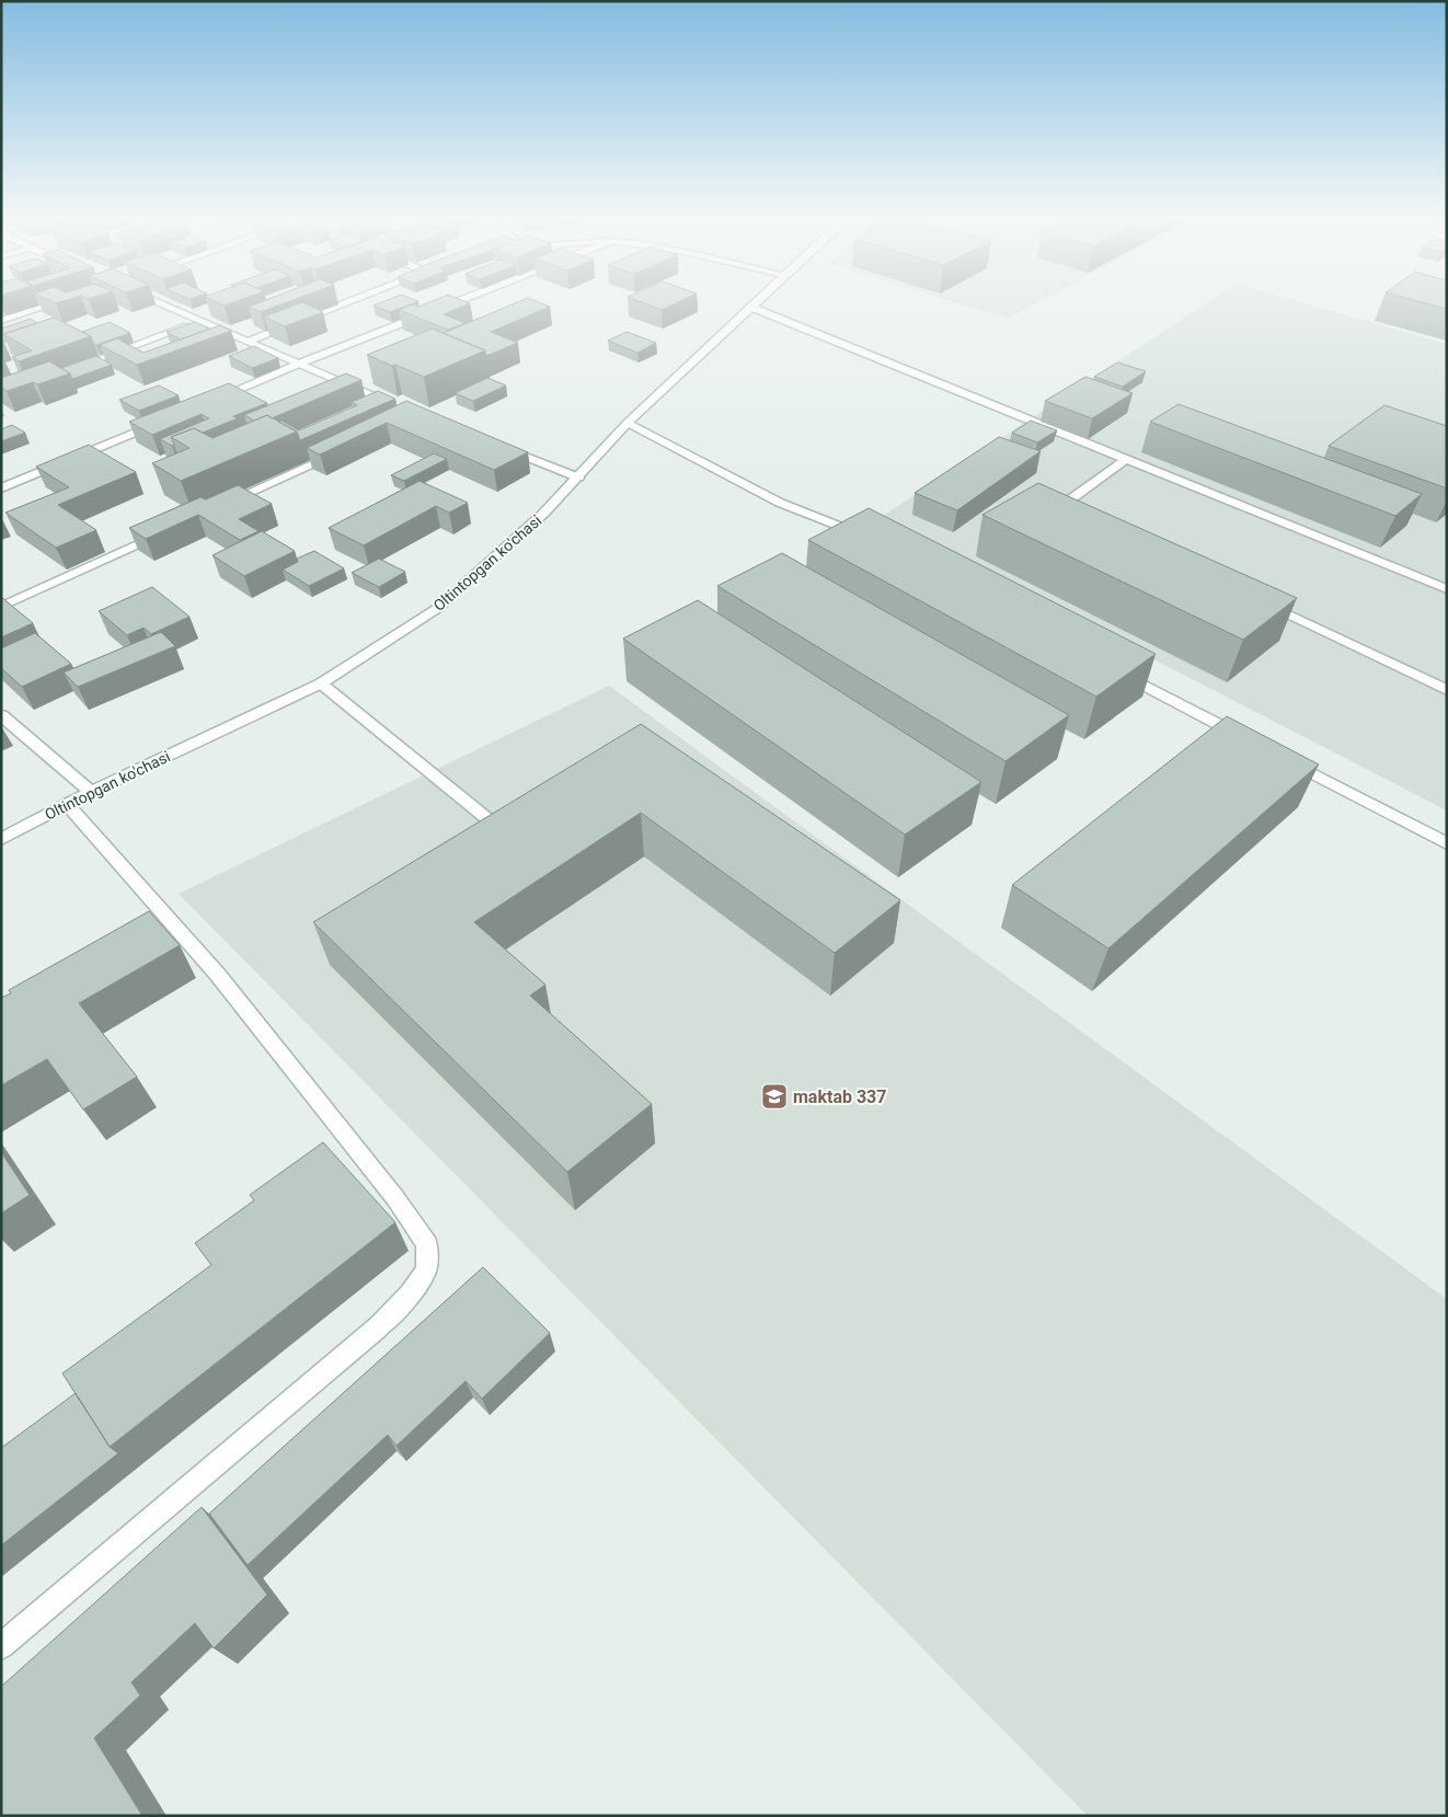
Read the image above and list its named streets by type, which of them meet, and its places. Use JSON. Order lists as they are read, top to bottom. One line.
{"streets":{"street":["Oltintopgan ko'chasi"]},"places":{"school or university":["maktab 337"]}}
